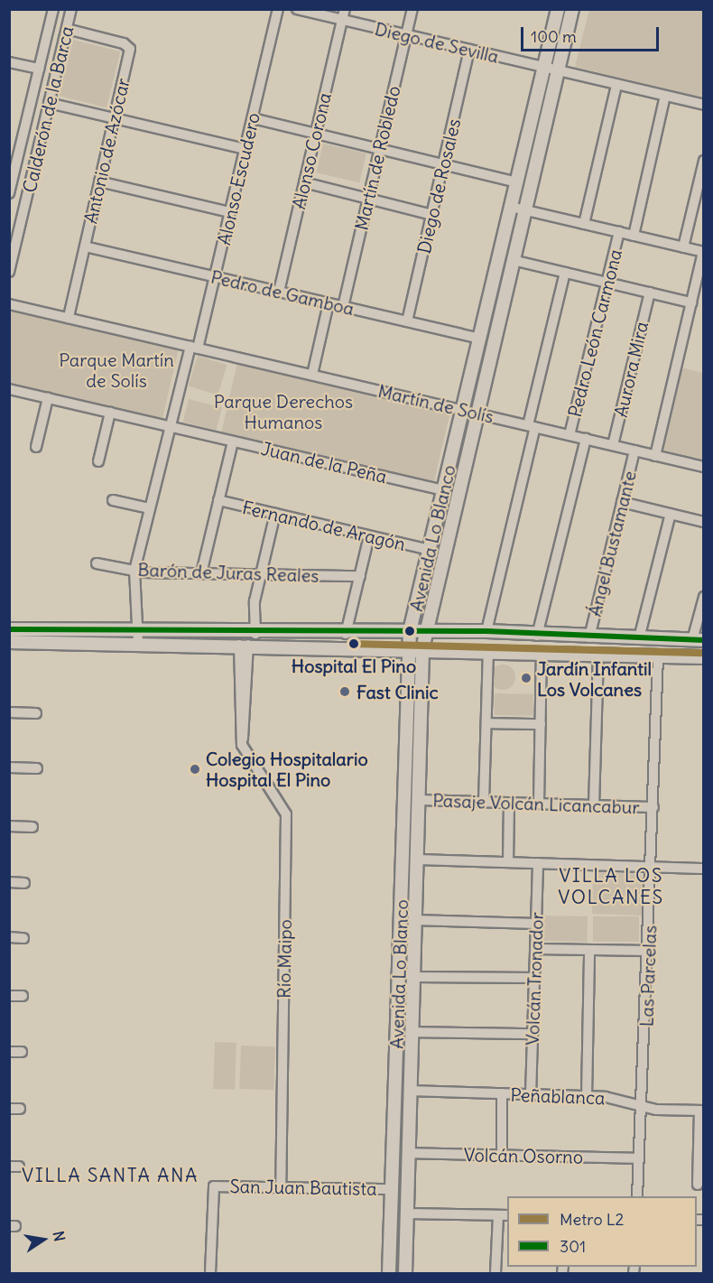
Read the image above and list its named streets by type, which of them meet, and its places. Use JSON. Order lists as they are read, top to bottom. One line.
{"streets":{"main road":["Avenida Lo Blanco"],"street":["Diego de Sevilla","Calderón de la Barca","Antonio de Azócar","Alonso Corona","Martín de Robledo","Alonso Escudero","Diego de Rosales","Pedro de Gamboa","Pedro León Carmona","Aurora Mira","Martín de Solís","Juan de la Peña","Fernando de Aragón","Ángel Bustamante","Barón de Juras Reales","Pasaje Volcán Licancabur","Río Maipo","Las Parcelas","Volcán Tronador","Peñablanca","Volcán Osorno","San Juan Bautista"]},"crossings":[["Diego de Sevilla","Alonso Corona"],["Diego de Sevilla","Martín de Robledo"],["Diego de Sevilla","Diego de Rosales"],["Diego de Sevilla","Avenida Lo Blanco"],["Calderón de la Barca","Antonio de Azócar"],["Antonio de Azócar","Pedro de Gamboa"],["Antonio de Azócar","Martín de Solís"],["Alonso Corona","Pedro de Gamboa"],["Martín de Robledo","Pedro de Gamboa"],["Alonso Escudero","Pedro de Gamboa"],["Alonso Escudero","Martín de Solís"],["Alonso Escudero","Juan de la Peña"],["Alonso Escudero","Barón de Juras Reales"],["Diego de Rosales","Pedro de Gamboa"],["Pedro de Gamboa","Avenida Lo Blanco"],["Pedro León Carmona","Martín de Solís"],["Aurora Mira","Martín de Solís"],["Martín de Solís","Avenida Lo Blanco"],["Martín de Solís","Ángel Bustamante"],["Juan de la Peña","Avenida Lo Blanco"],["Fernando de Aragón","Avenida Lo Blanco"],["Avenida Lo Blanco","Pasaje Volcán Licancabur"],["Avenida Lo Blanco","Peñablanca"],["Avenida Lo Blanco","Volcán Osorno"],["Avenida Lo Blanco","San Juan Bautista"],["Pasaje Volcán Licancabur","Las Parcelas"],["Río Maipo","San Juan Bautista"],["Las Parcelas","Peñablanca"],["Las Parcelas","Volcán Osorno"],["Volcán Tronador","Peñablanca"]],"districts":["VILLA LOS VOLCANES","VILLA SANTA ANA"],"parks":["Parque Martín de Solís","Parque Derechos Humanos"],"places":["Hospital El Pino","Jardín Infantil Los Volcanes","Fast Clinic","Colegio Hospitalario Hospital El Pino"],"lines":["transit line 301","metro line L2"],"legend":["Metro L2","301"],"scale_bar":"100 m","north":"right"}
